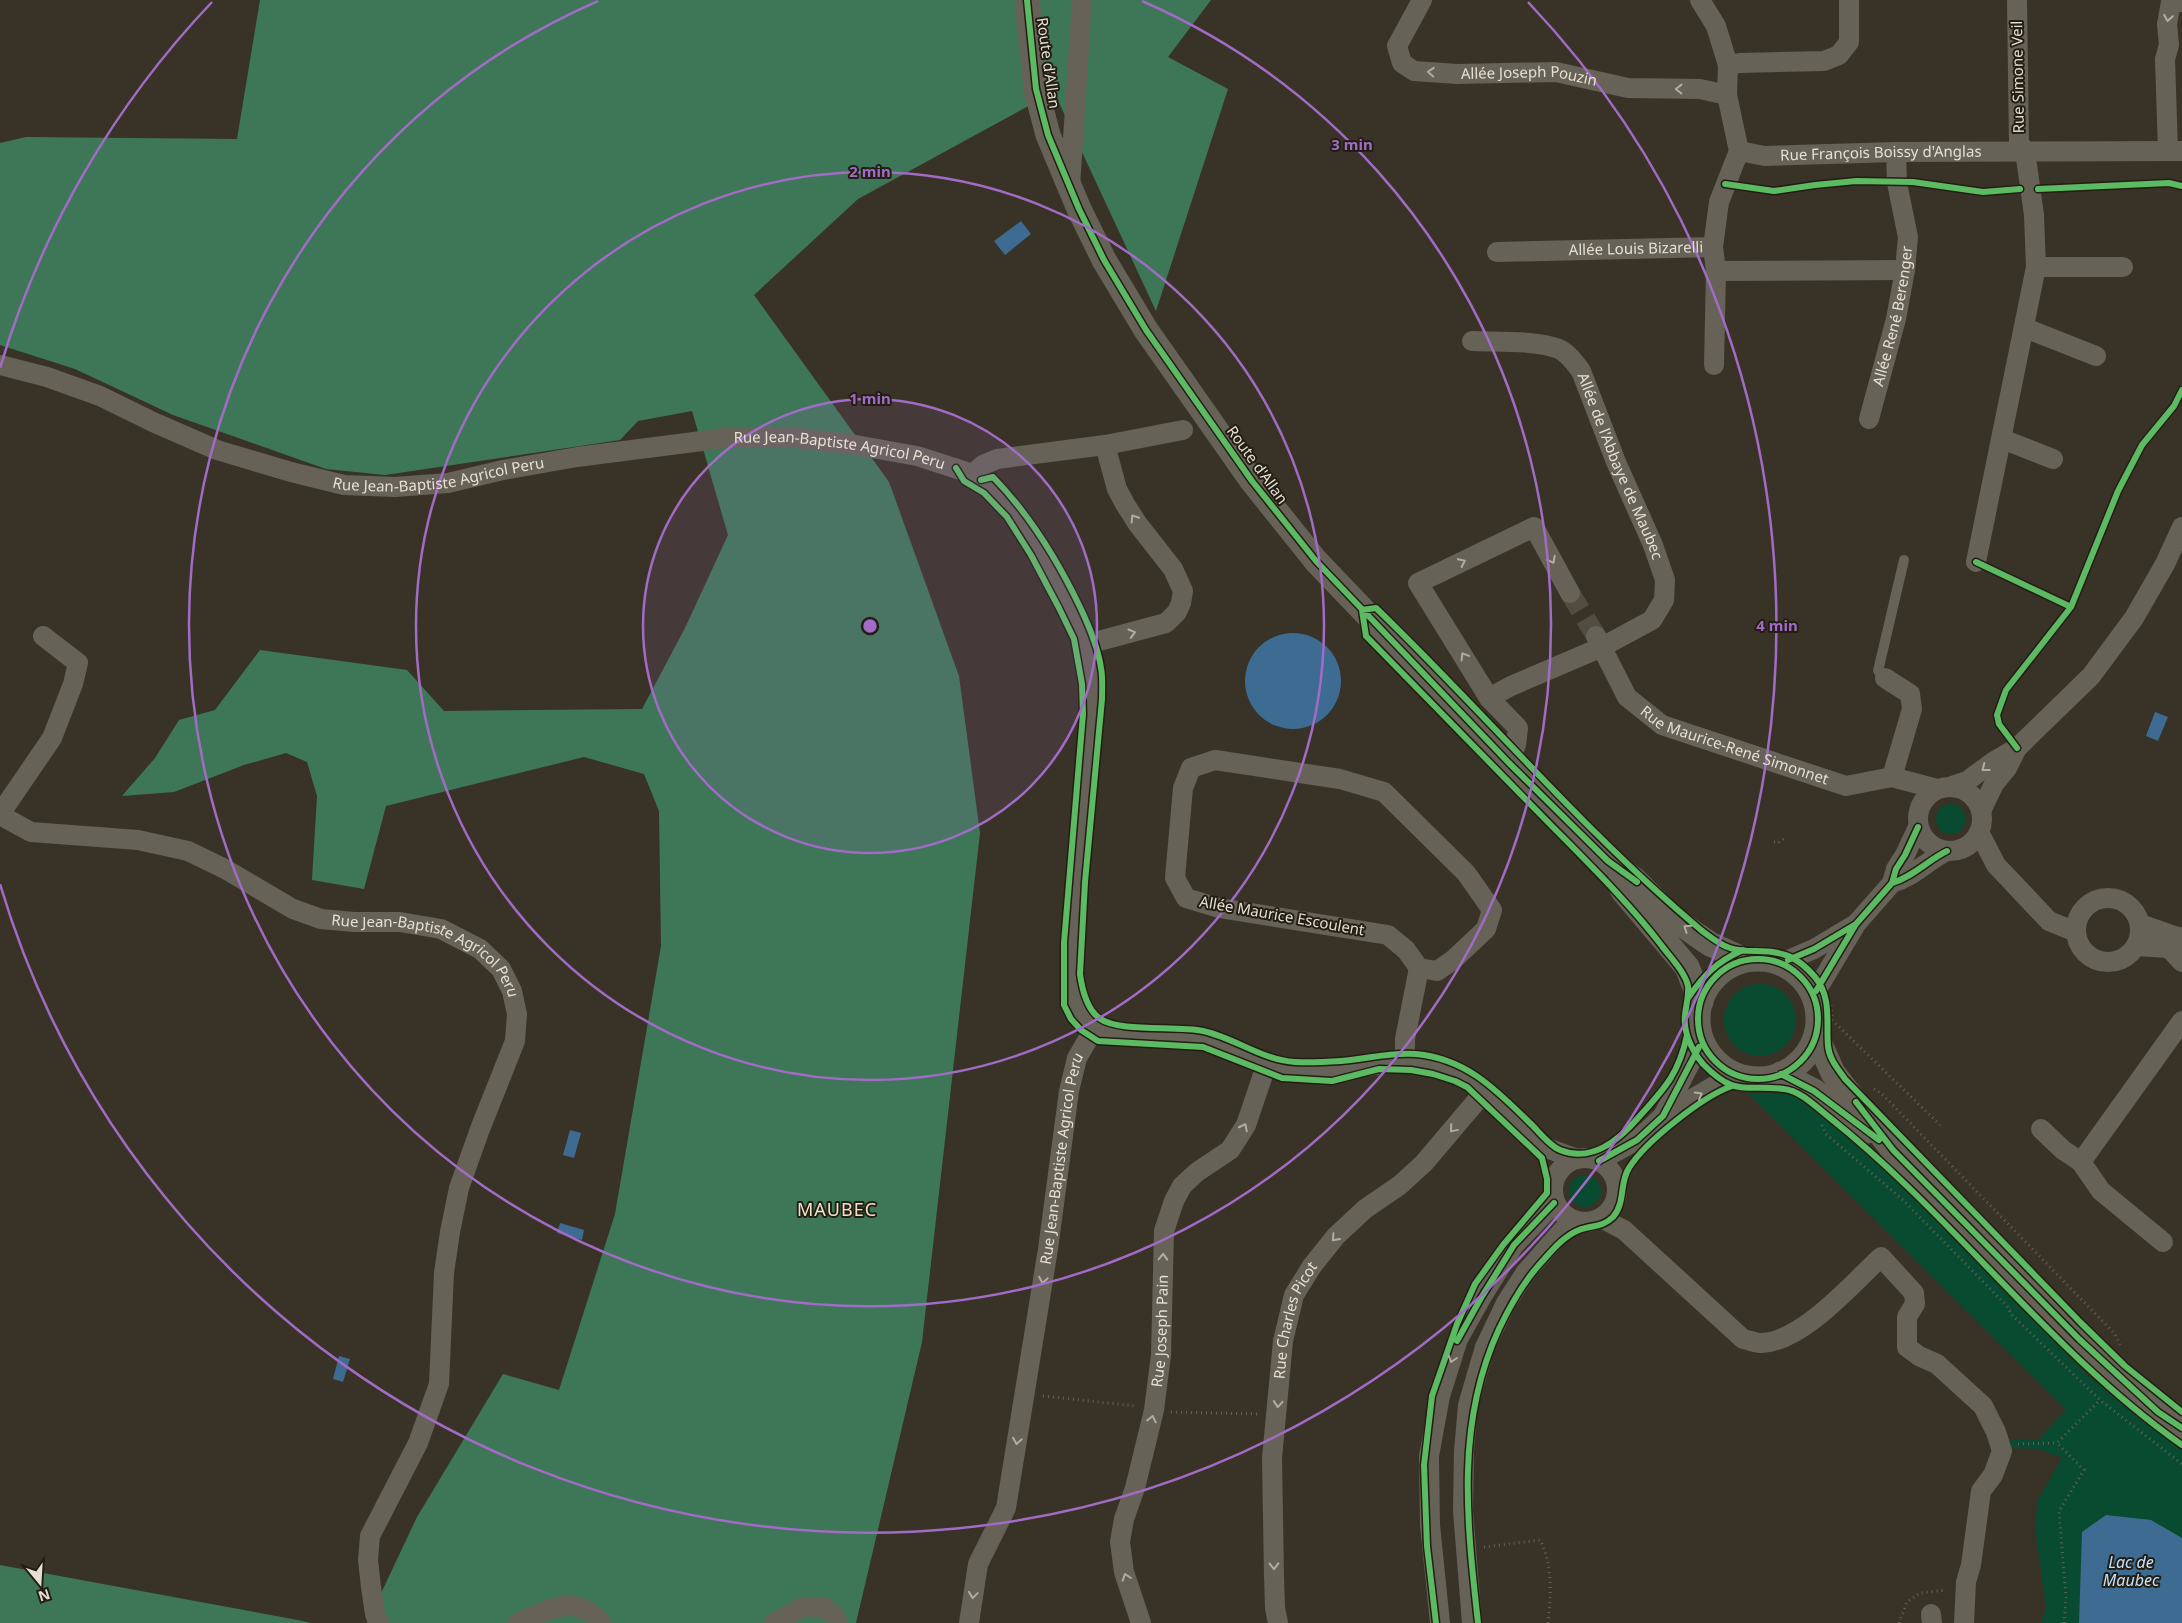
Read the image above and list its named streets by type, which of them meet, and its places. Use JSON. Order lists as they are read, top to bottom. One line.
{"streets":{"street":["Route d'Allan","Rue Simone Veil","Allée Joseph Pouzin","Rue François Boissy d'Anglas","Allée Louis Bizarelli","Allée René Berenger","Rue Jean-Baptiste Agricol Peru","Allée de l'Abbaye de Maubec","Rue Maurice-René Simonnet","Allée Maurice Escoulent","Rue Charles Picot","Rue Joseph Pain"]},"crossings":[["Rue Simone Veil","Rue François Boissy d'Anglas"],["Rue François Boissy d'Anglas","Allée René Berenger"],["Allée Louis Bizarelli","Allée René Berenger"],["Allée de l'Abbaye de Maubec","Rue Maurice-René Simonnet"]],"one_way":["Rue Joseph Pain"],"districts":["MAUBEC"],"water":["Lac de Maubec"],"north":"bottom","rings":["3 min","2 min","1 min","4 min"]}
